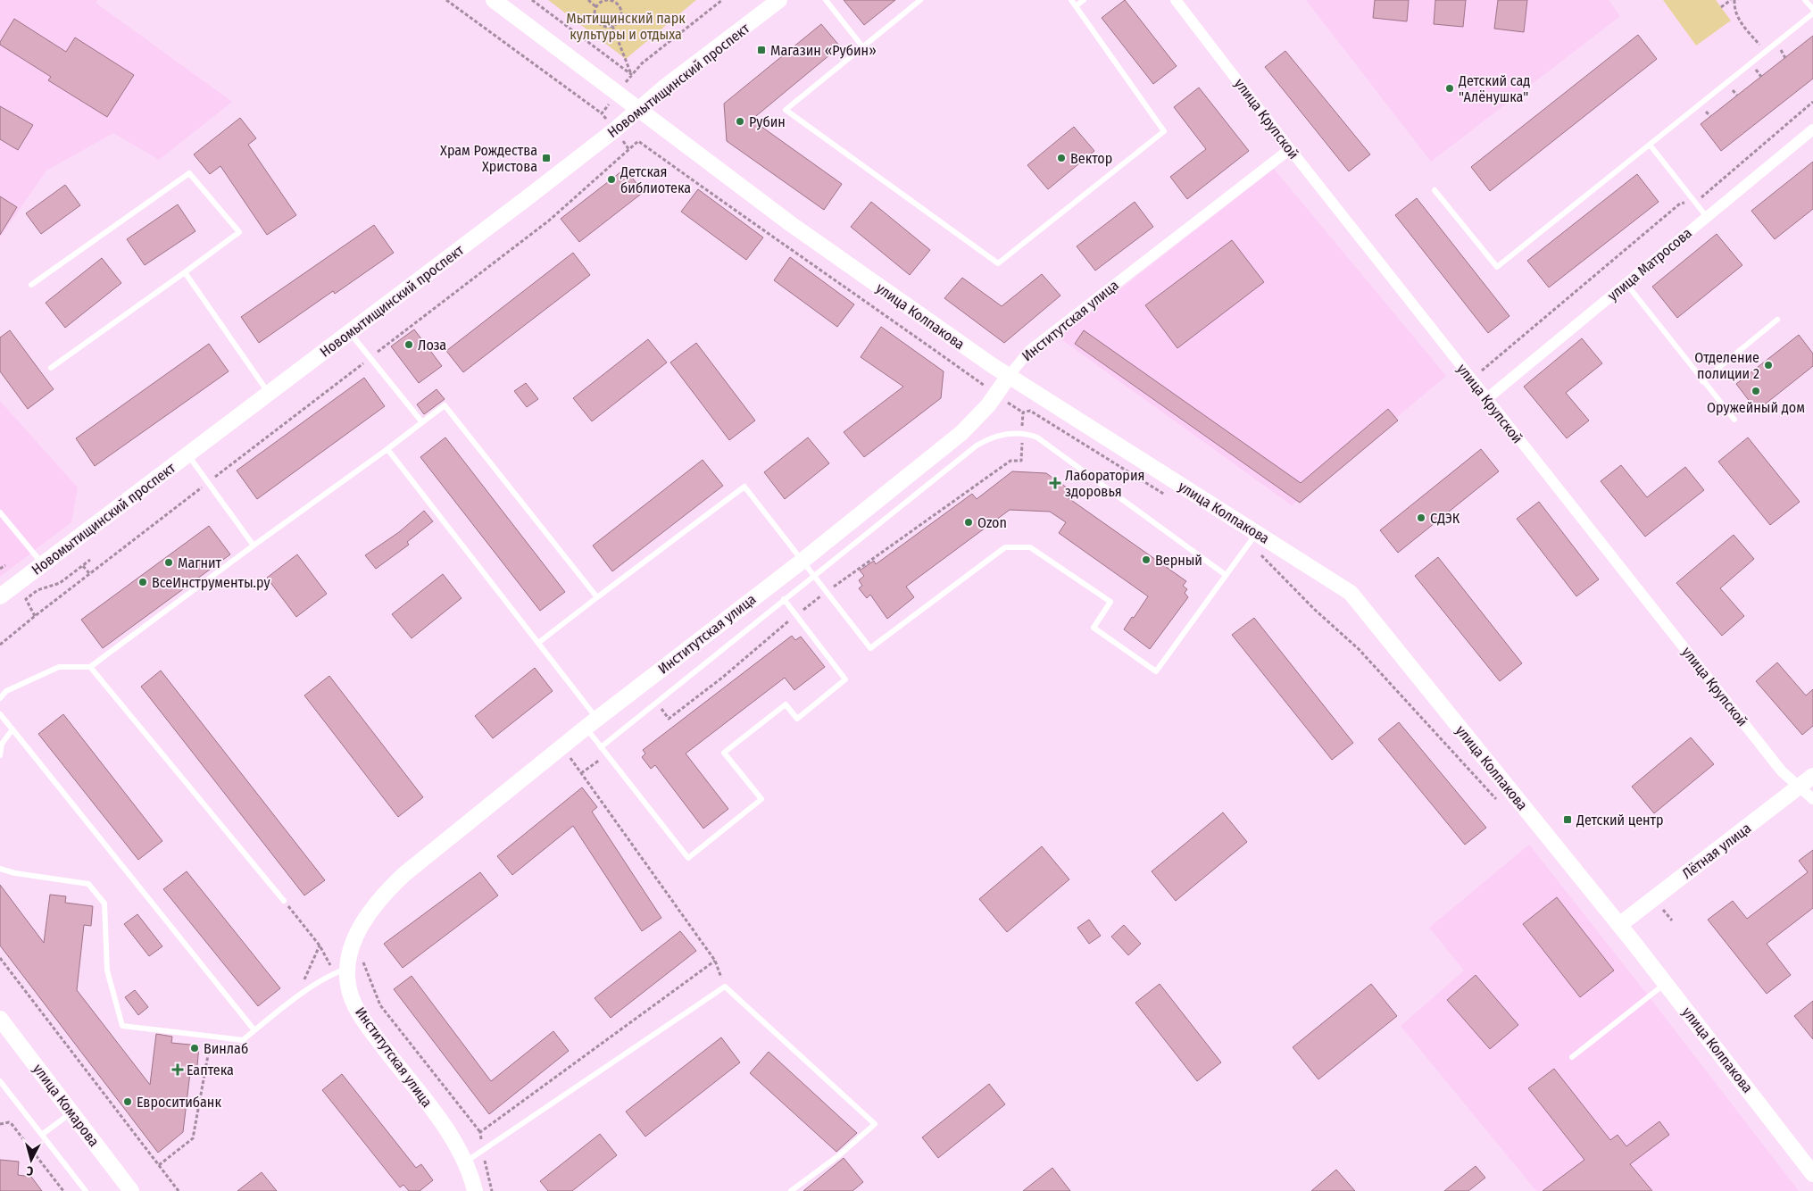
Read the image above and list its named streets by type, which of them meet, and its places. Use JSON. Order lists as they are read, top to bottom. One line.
{"streets":{"street":["Новомытищинский проспект","улица Крупской","улица Матросова","улица Колпакова","Институтская улица","Лётная улица","улица Комарова"]},"crossings":[["Новомытищинский проспект","улица Колпакова"],["улица Крупской","улица Матросова"],["улица Крупской","Институтская улица"],["улица Крупской","Лётная улица"],["улица Колпакова","Институтская улица"],["улица Колпакова","Лётная улица"]],"parks":["Мытищинский парк культуры и отдыха"],"places":{"transit":["Магазин «Рубин»","Храм Рождества Христова","Детский центр"],"other":["Детский сад \"Алёнушка\"","Рубин","Вектор","Детская библиотека","Лоза","Отделение полиции 2","Оружейный дом","СДЭК","Ozon","Верный","Магнит","ВсеИнструменты.ру","Винлаб","Евроситибанк"],"health":["Лаборатория здоровья","Еаптека"]},"north":"bottom"}
